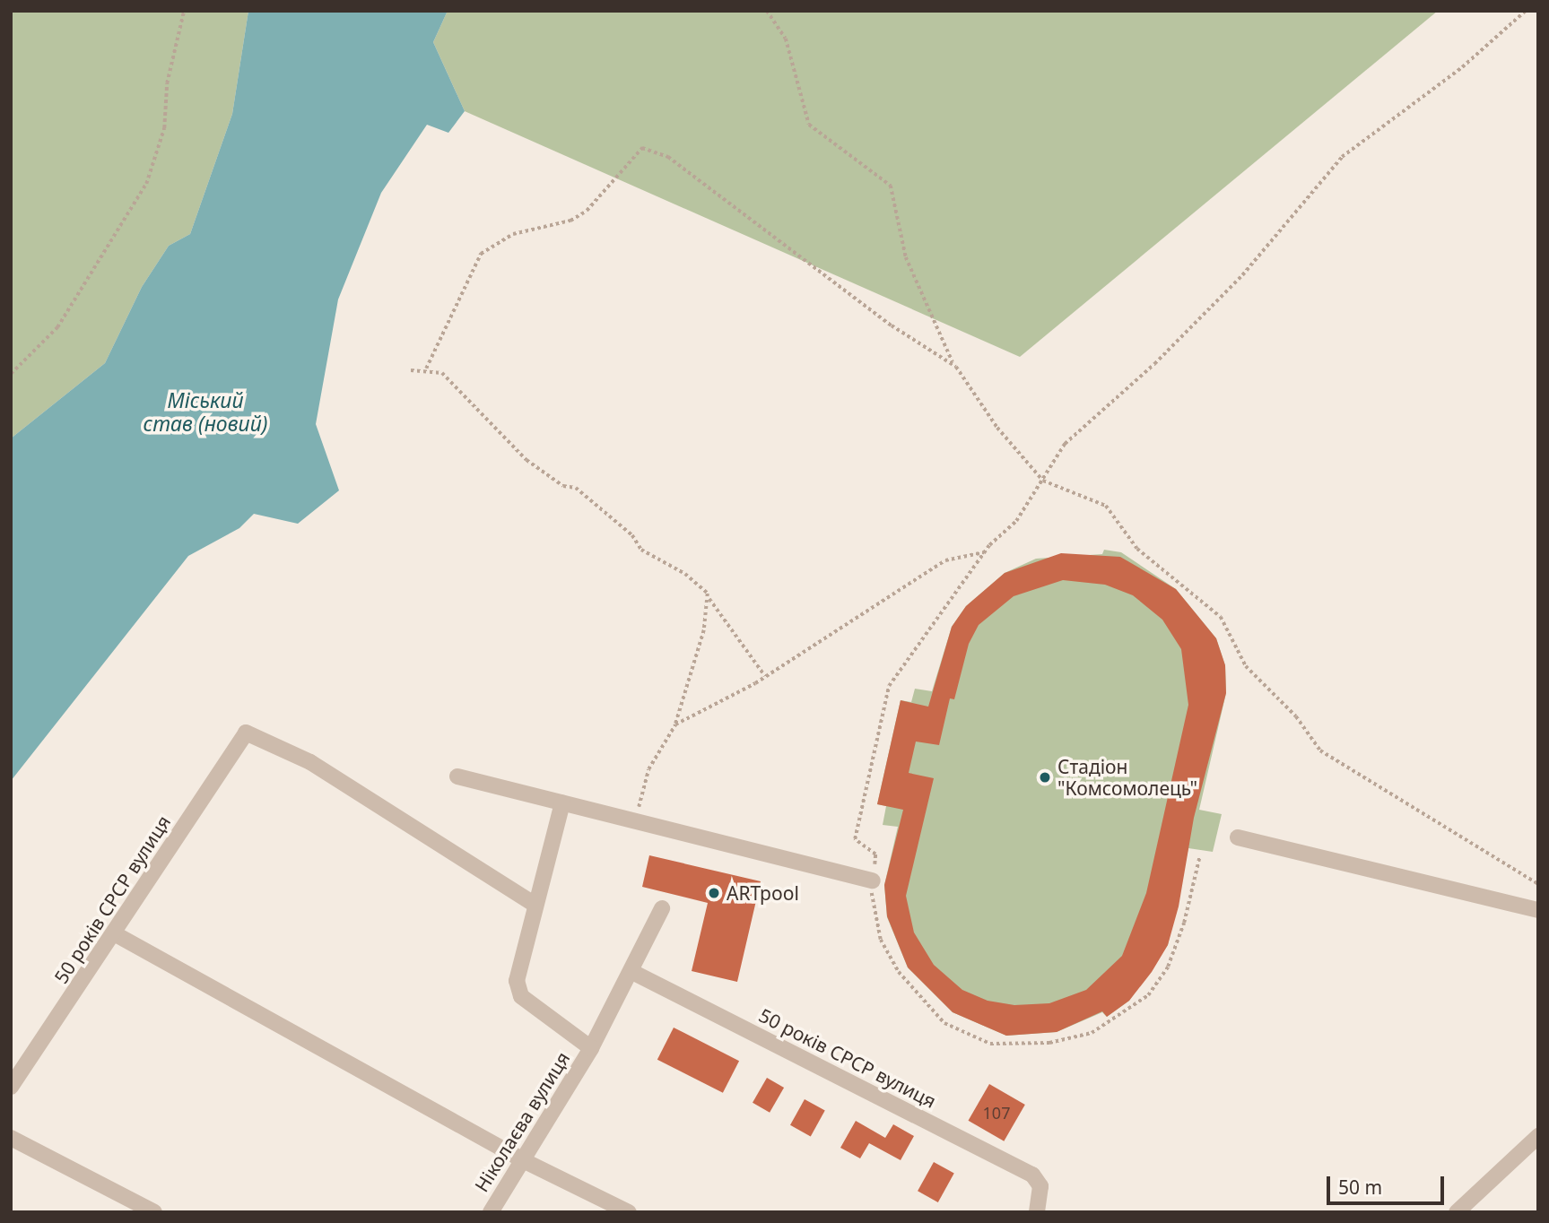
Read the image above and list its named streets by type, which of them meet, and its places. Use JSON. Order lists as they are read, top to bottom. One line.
{"streets":{"street":["50 років СРСР вулиця","Ніколаєва вулиця"]},"crossings":[["50 років СРСР вулиця","Ніколаєва вулиця"]],"water":["Міський став (новий)"],"places":["Стадіон \"Комсомолець\"","ARTpool"],"house_numbers":["107"],"scale_bar":"50 m"}
